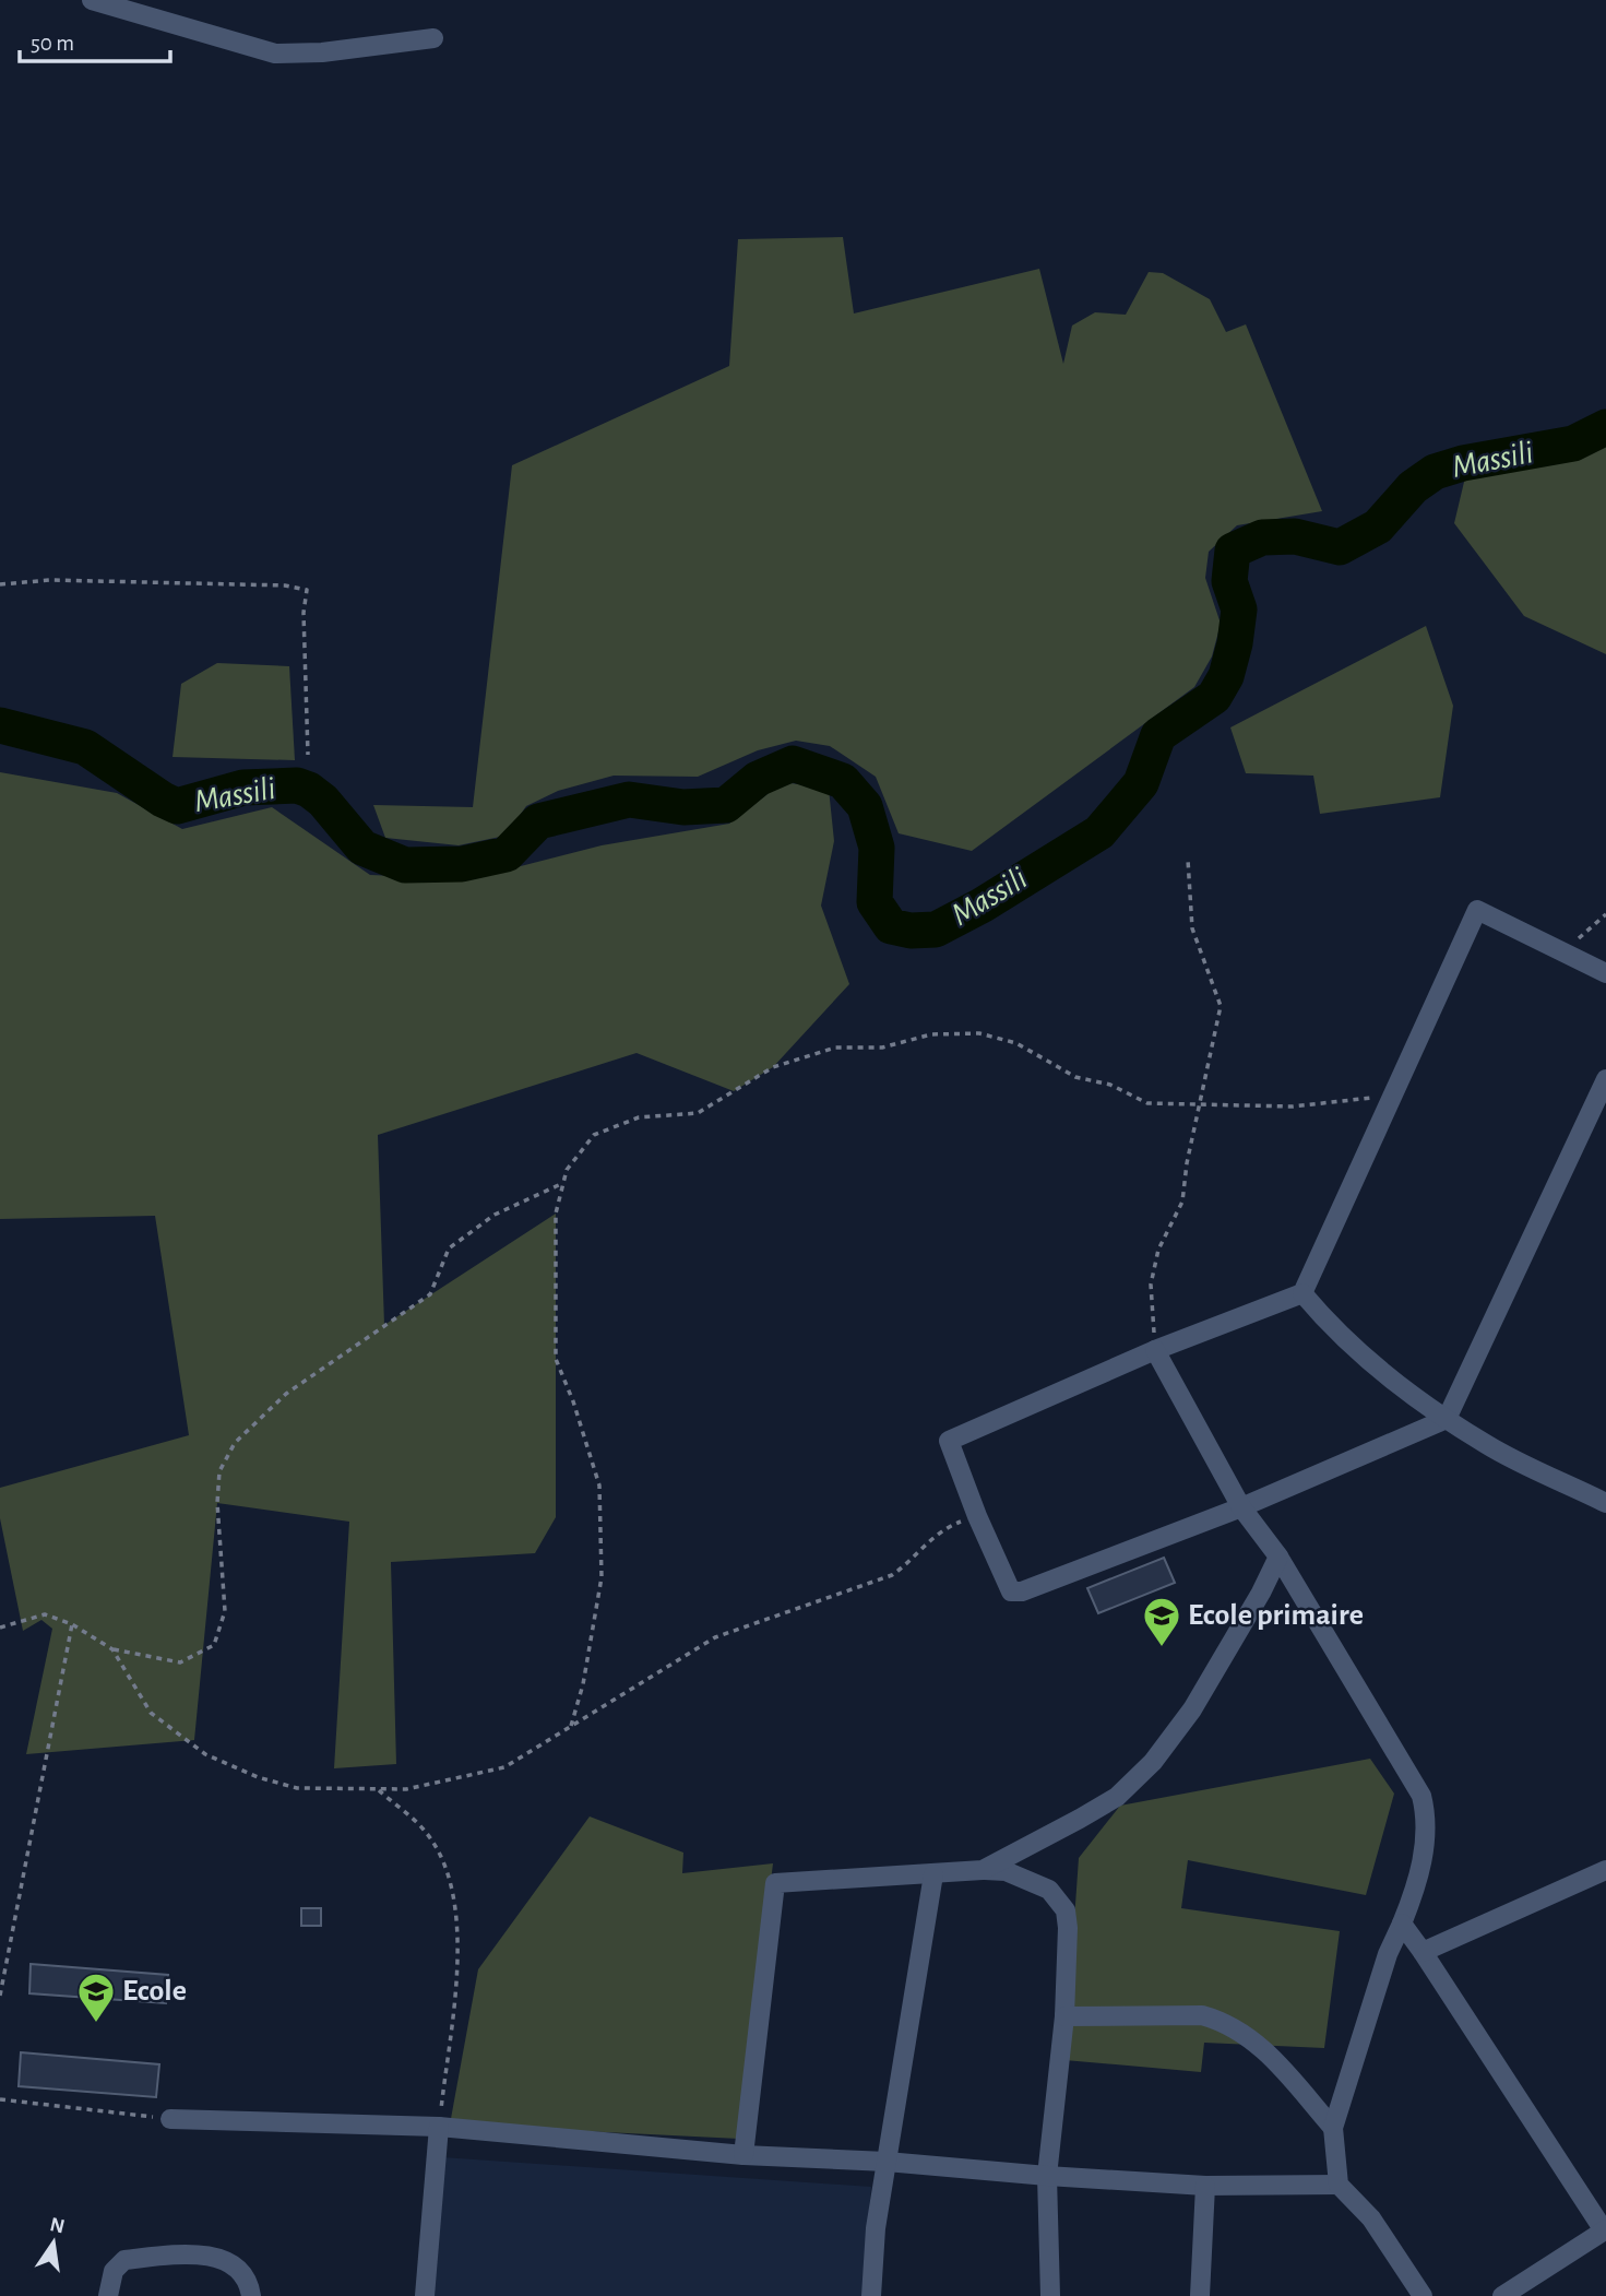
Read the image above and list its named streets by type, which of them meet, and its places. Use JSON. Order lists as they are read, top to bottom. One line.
{"water":["Massili"],"places":{"school or university":["Ecole primaire","Ecole"]},"scale_bar":"50 m","north":"top"}
